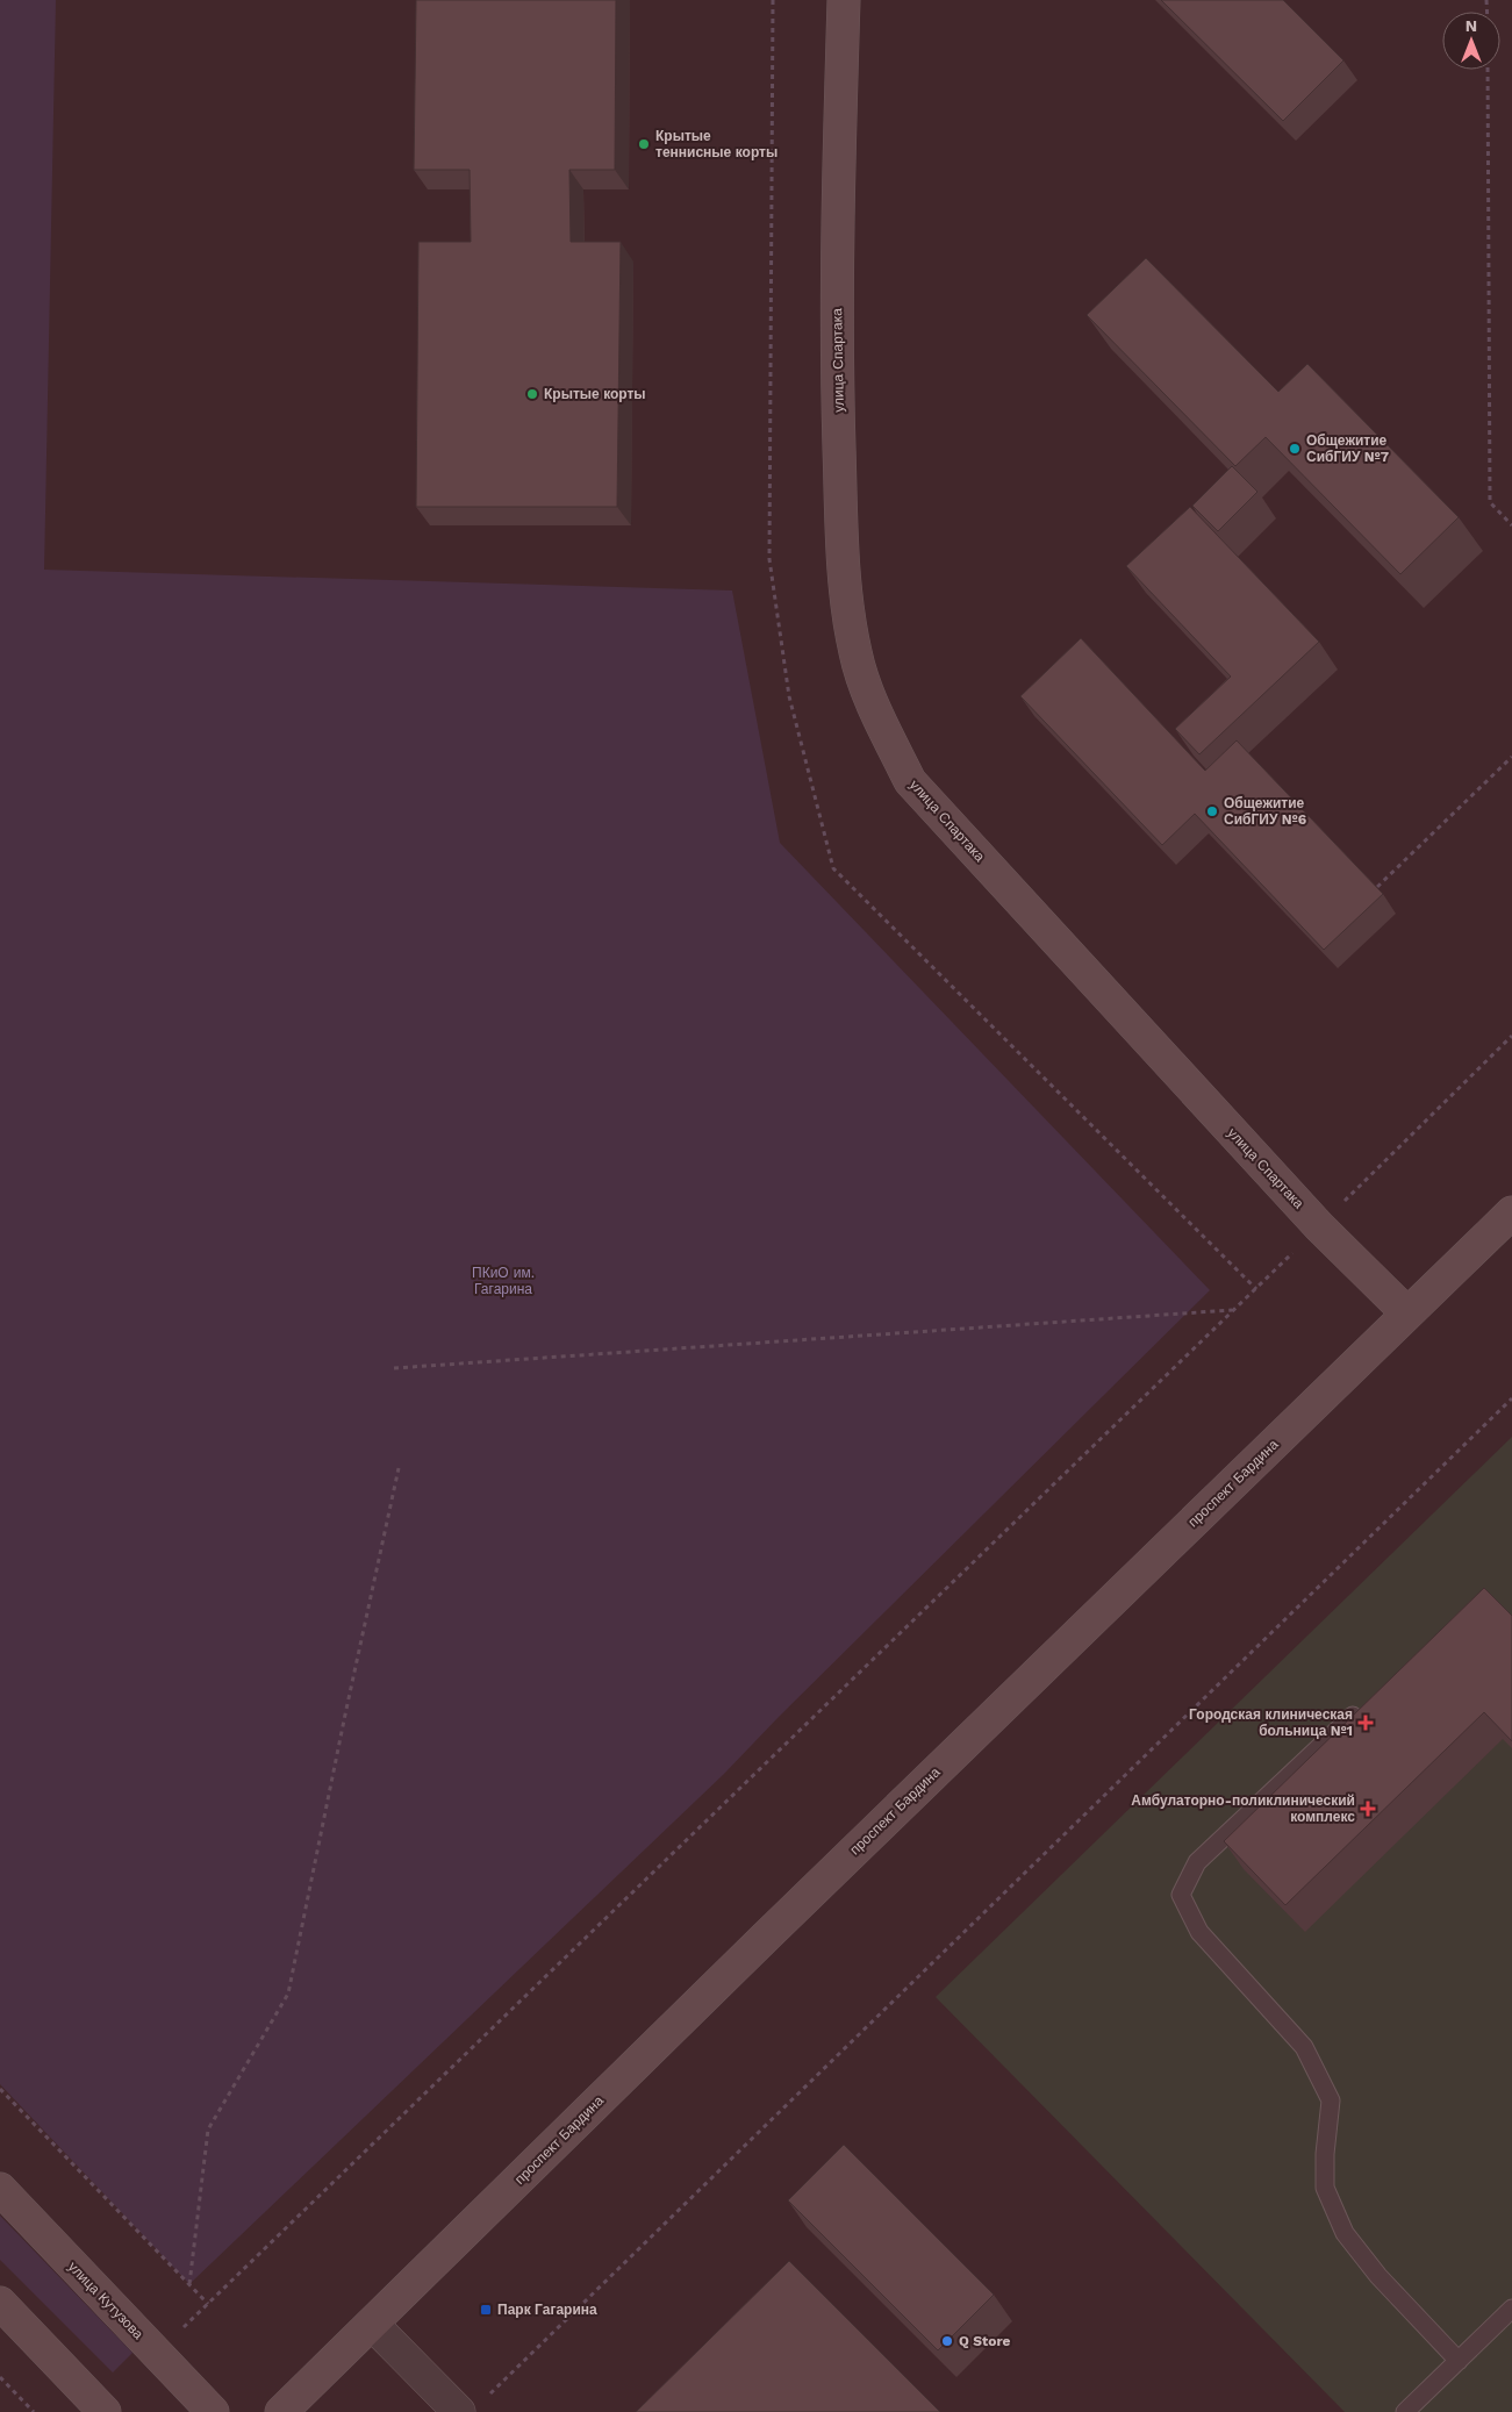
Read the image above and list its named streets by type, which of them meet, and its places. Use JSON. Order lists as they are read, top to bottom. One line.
{"streets":{"main road":["улица Спартака","проспект Бардина","улица Кутузова"]},"crossings":[["улица Спартака","проспект Бардина"]],"parks":["ПКиО им. Гагарина"],"places":{"other":["Крытые теннисные корты","Крытые корты","Общежитие СибГИУ №7","Общежитие СибГИУ №6","Q Store"],"health":["Городская клиническая больница №1","Амбулаторно-поликлинический комплекс"],"transit":["Парк Гагарина"]},"north":"top"}
